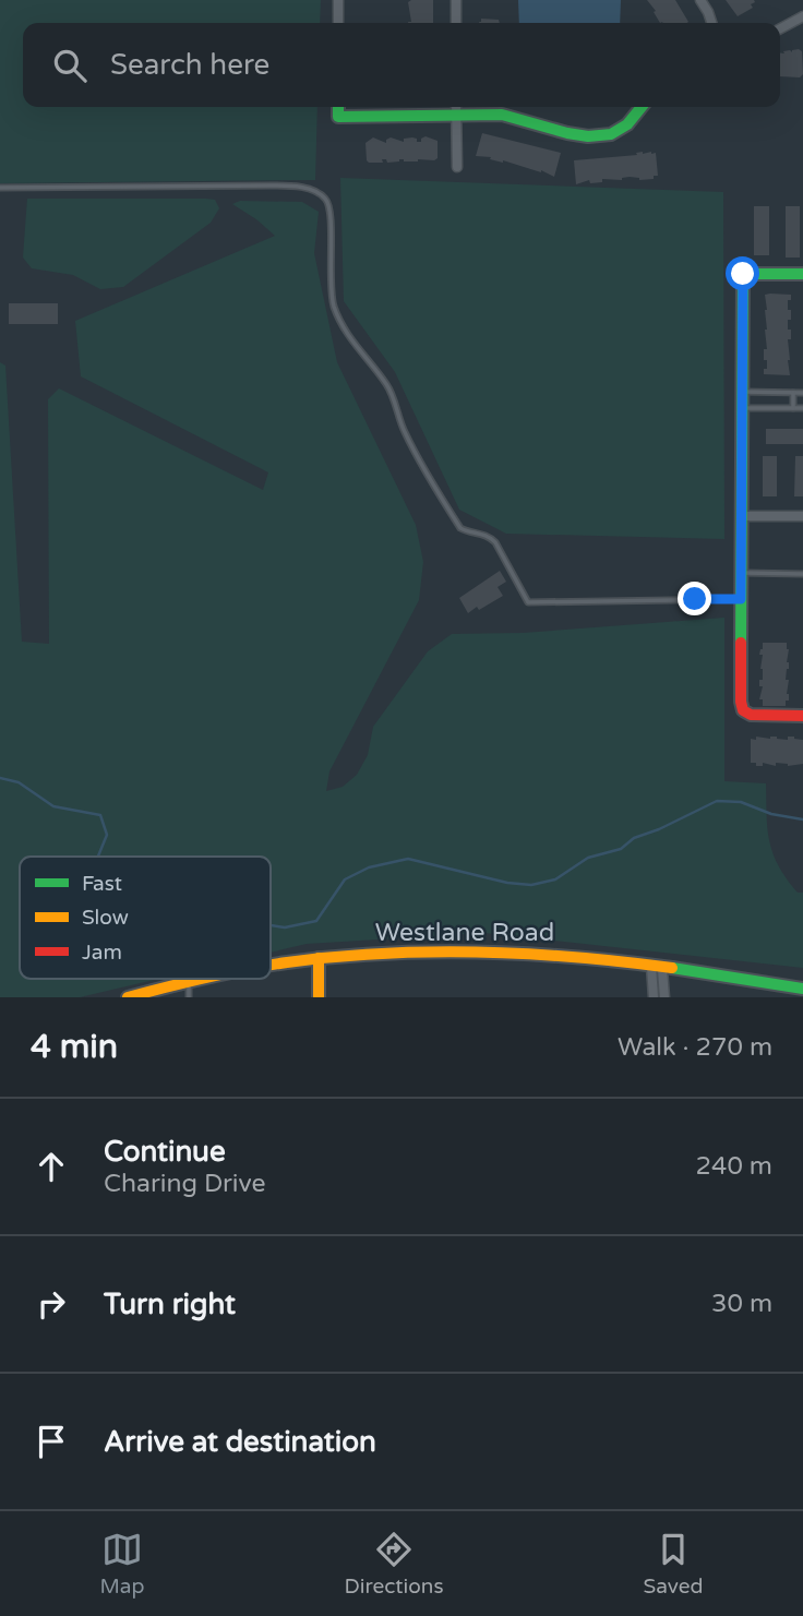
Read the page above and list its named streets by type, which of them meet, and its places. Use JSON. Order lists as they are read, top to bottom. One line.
{"streets":{"street":["Westlane Road"]},"legend":["Fast","Slow","Jam"],"page":{"search":"Search here","heading":["4 min","Walk · 270 m"],"list":[["Continue","Charing Drive","240 m"],["Turn right","30 m"],"Arrive at destination"],"nav":["Map","Directions","Saved"]}}
